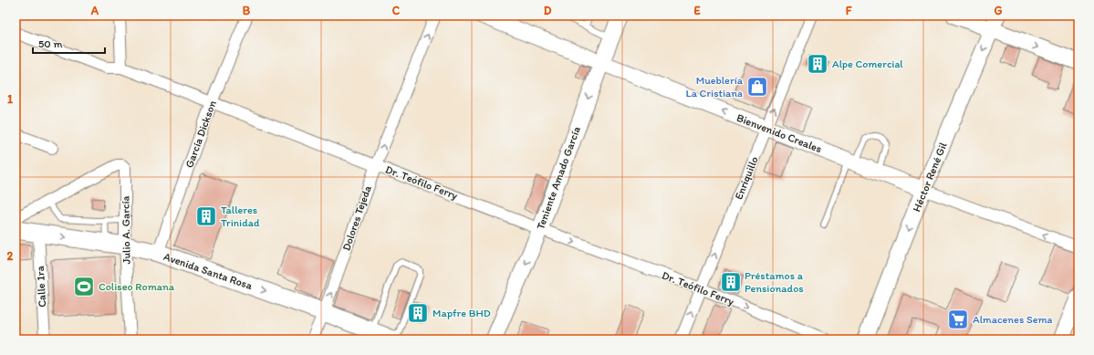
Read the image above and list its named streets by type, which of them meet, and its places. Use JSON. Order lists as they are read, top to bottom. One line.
{"streets":{"main road":["Avenida Santa Rosa"],"street":["Bienvenido Creales","García Dickson","Héctor René Gil","Teniente Amado García","Enriquillo","Dr. Teófilo Ferry","Dolores Tejeda","Julio A. García","Calle 1ra"]},"crossings":[["Bienvenido Creales","Héctor René Gil"],["Bienvenido Creales","Teniente Amado García"],["Bienvenido Creales","Enriquillo"],["García Dickson","Dr. Teófilo Ferry"],["García Dickson","Avenida Santa Rosa"],["Teniente Amado García","Dr. Teófilo Ferry"],["Enriquillo","Dr. Teófilo Ferry"],["Dr. Teófilo Ferry","Dolores Tejeda"],["Dolores Tejeda","Avenida Santa Rosa"],["Julio A. García","Avenida Santa Rosa"],["Avenida Santa Rosa","Calle 1ra"]],"one_way":["Bienvenido Creales","Héctor René Gil","Teniente Amado García","Enriquillo","Dr. Teófilo Ferry","Dolores Tejeda","Avenida Santa Rosa"],"places":{"building":["Alpe Comercial","Talleres Trinidad","Préstamos a Pensionados","Mapfre BHD"],"shop":["Mueblería La Cristiana"],"sports":["Coliseo Romana"],"supermarket":["Almacenes Sema"]},"scale_bar":"50 m","grid":{"columns":["A","B","C","D","E","F","G"],"rows":["1","2"]}}
